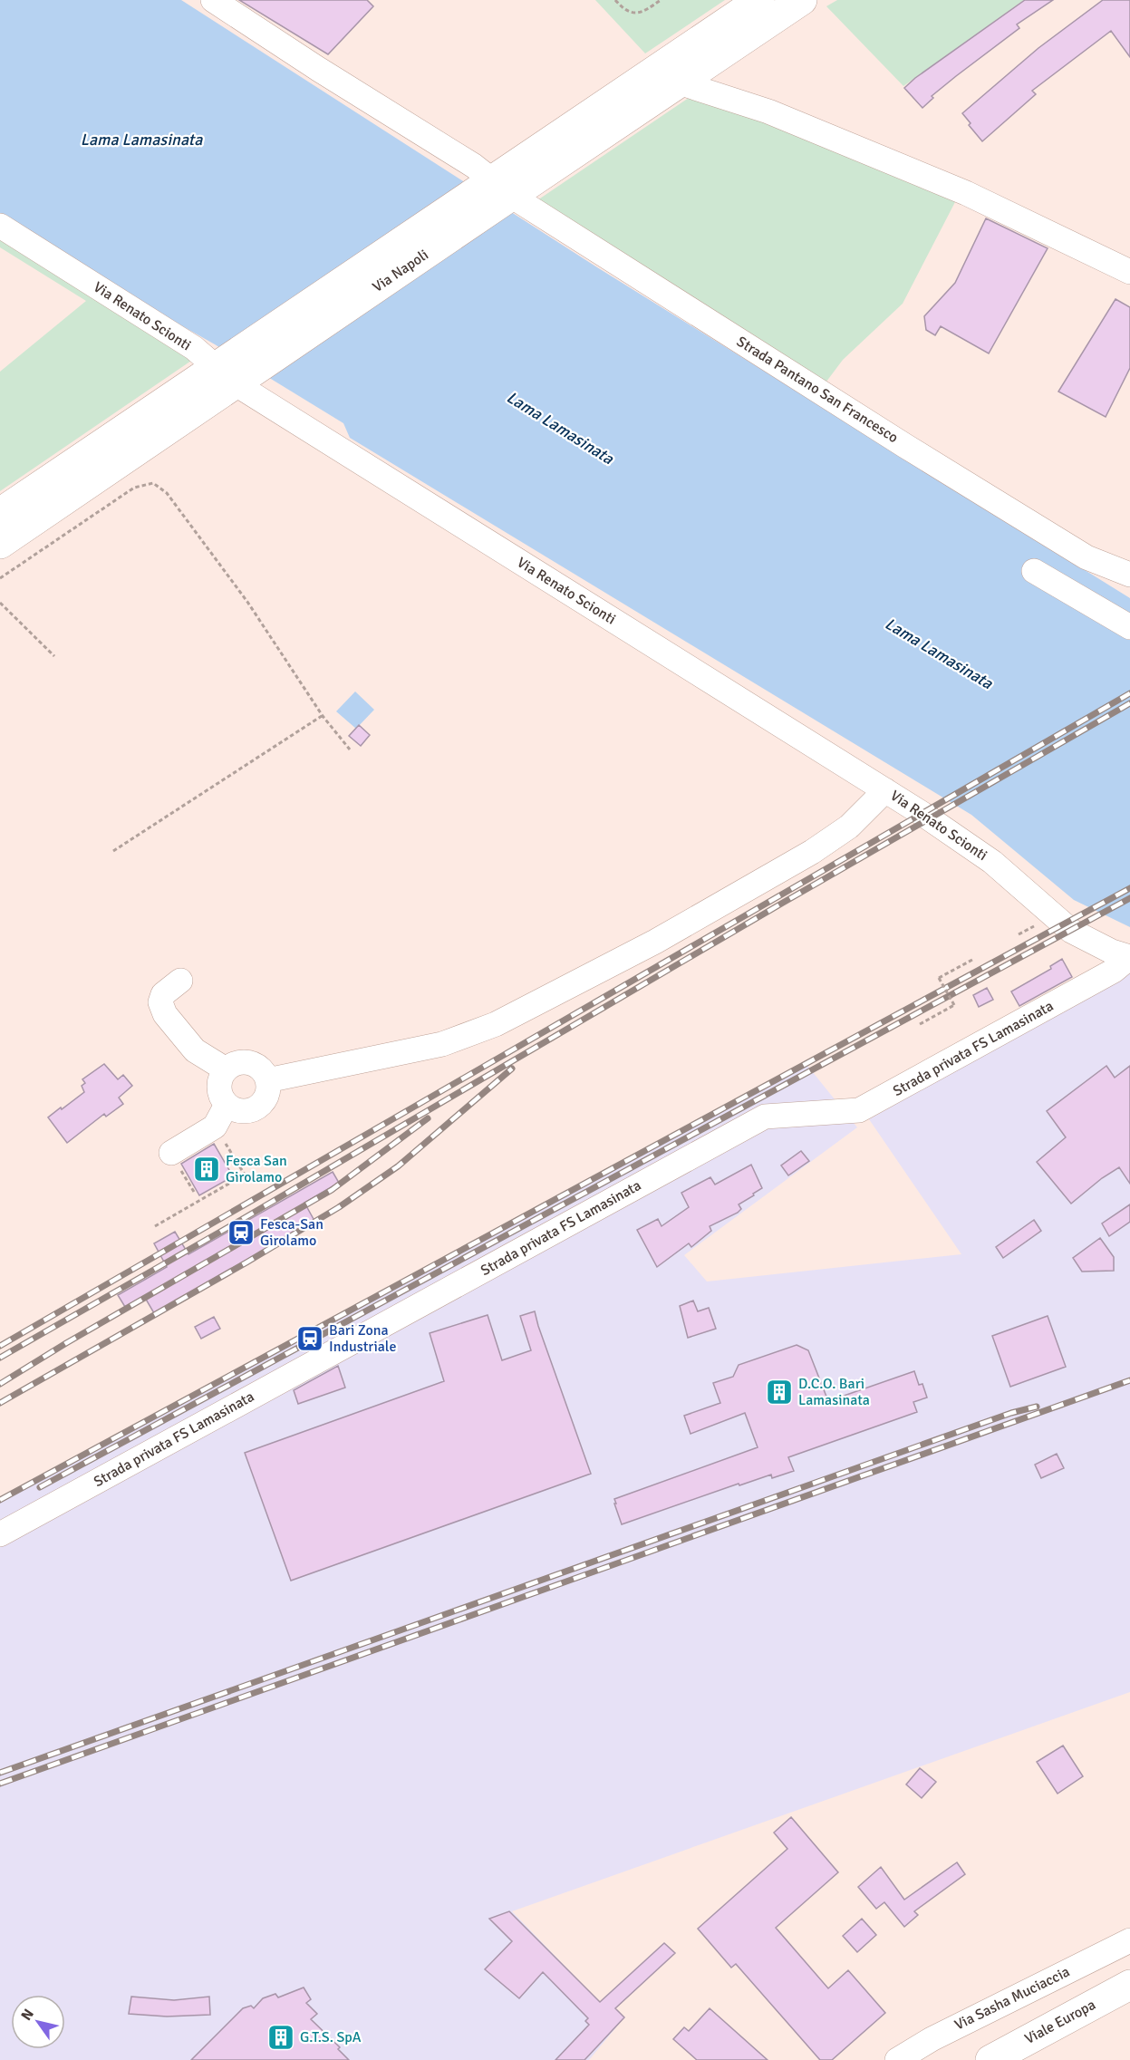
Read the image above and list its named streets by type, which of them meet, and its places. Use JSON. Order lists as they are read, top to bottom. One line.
{"streets":{"main road":["Via Napoli","Viale Europa"],"street":["Via Renato Scionti","Strada Pantano San Francesco","Strada privata FS Lamasinata","Via Sasha Muciaccia"]},"crossings":[["Via Napoli","Via Renato Scionti"],["Via Napoli","Strada Pantano San Francesco"],["Via Renato Scionti","Strada privata FS Lamasinata"]],"water":["Lama Lamasinata"],"places":{"building":["Fesca San Girolamo","D.C.O. Bari Lamasinata","G.T.S. SpA"],"station":["Fesca-San Girolamo","Bari Zona Industriale"]},"north":"top left"}
